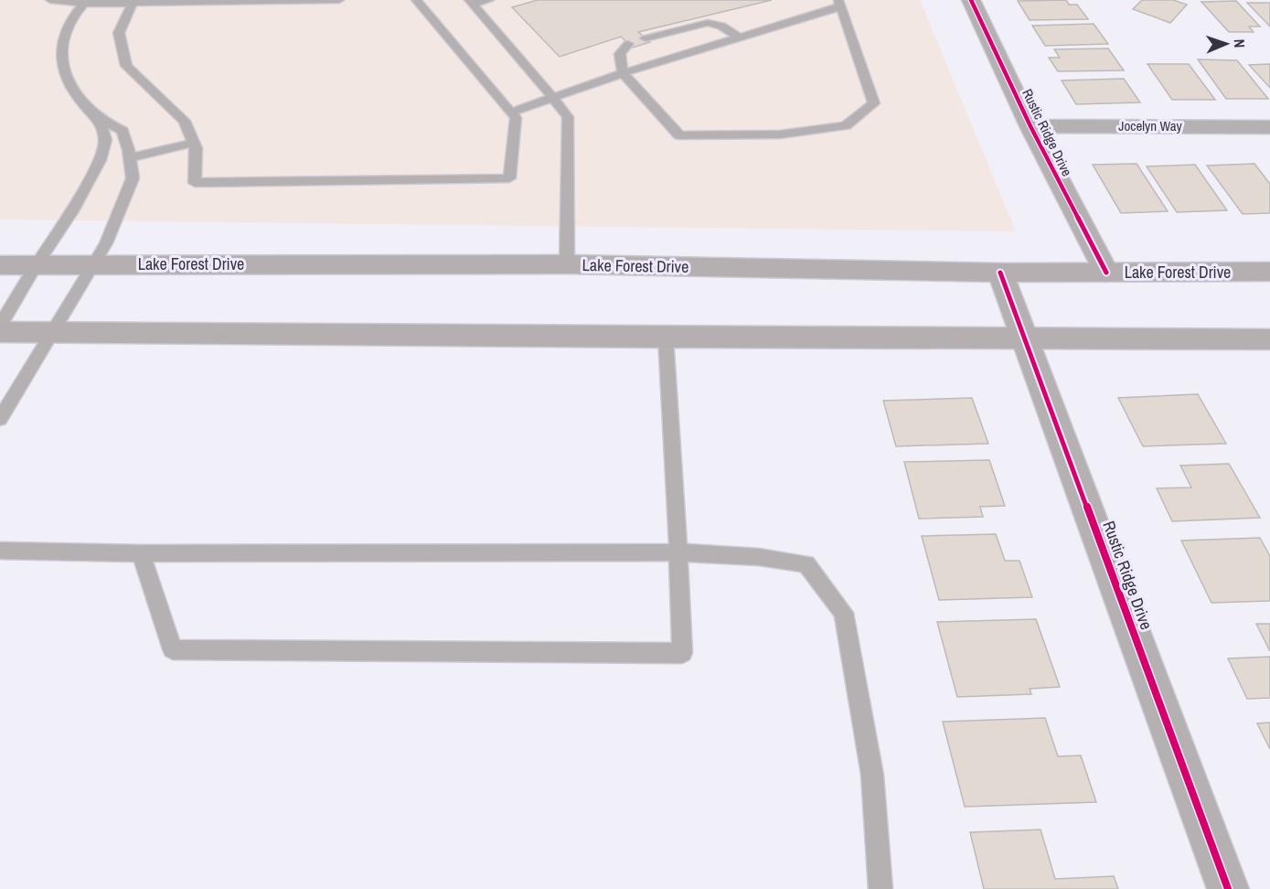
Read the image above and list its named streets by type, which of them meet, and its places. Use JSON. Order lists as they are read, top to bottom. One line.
{"streets":{"main road":["Lake Forest Drive"],"street":["Jocelyn Way","Rustic Ridge Drive"]},"crossings":[["Jocelyn Way","Rustic Ridge Drive"],["Rustic Ridge Drive","Lake Forest Drive"]],"north":"right"}
